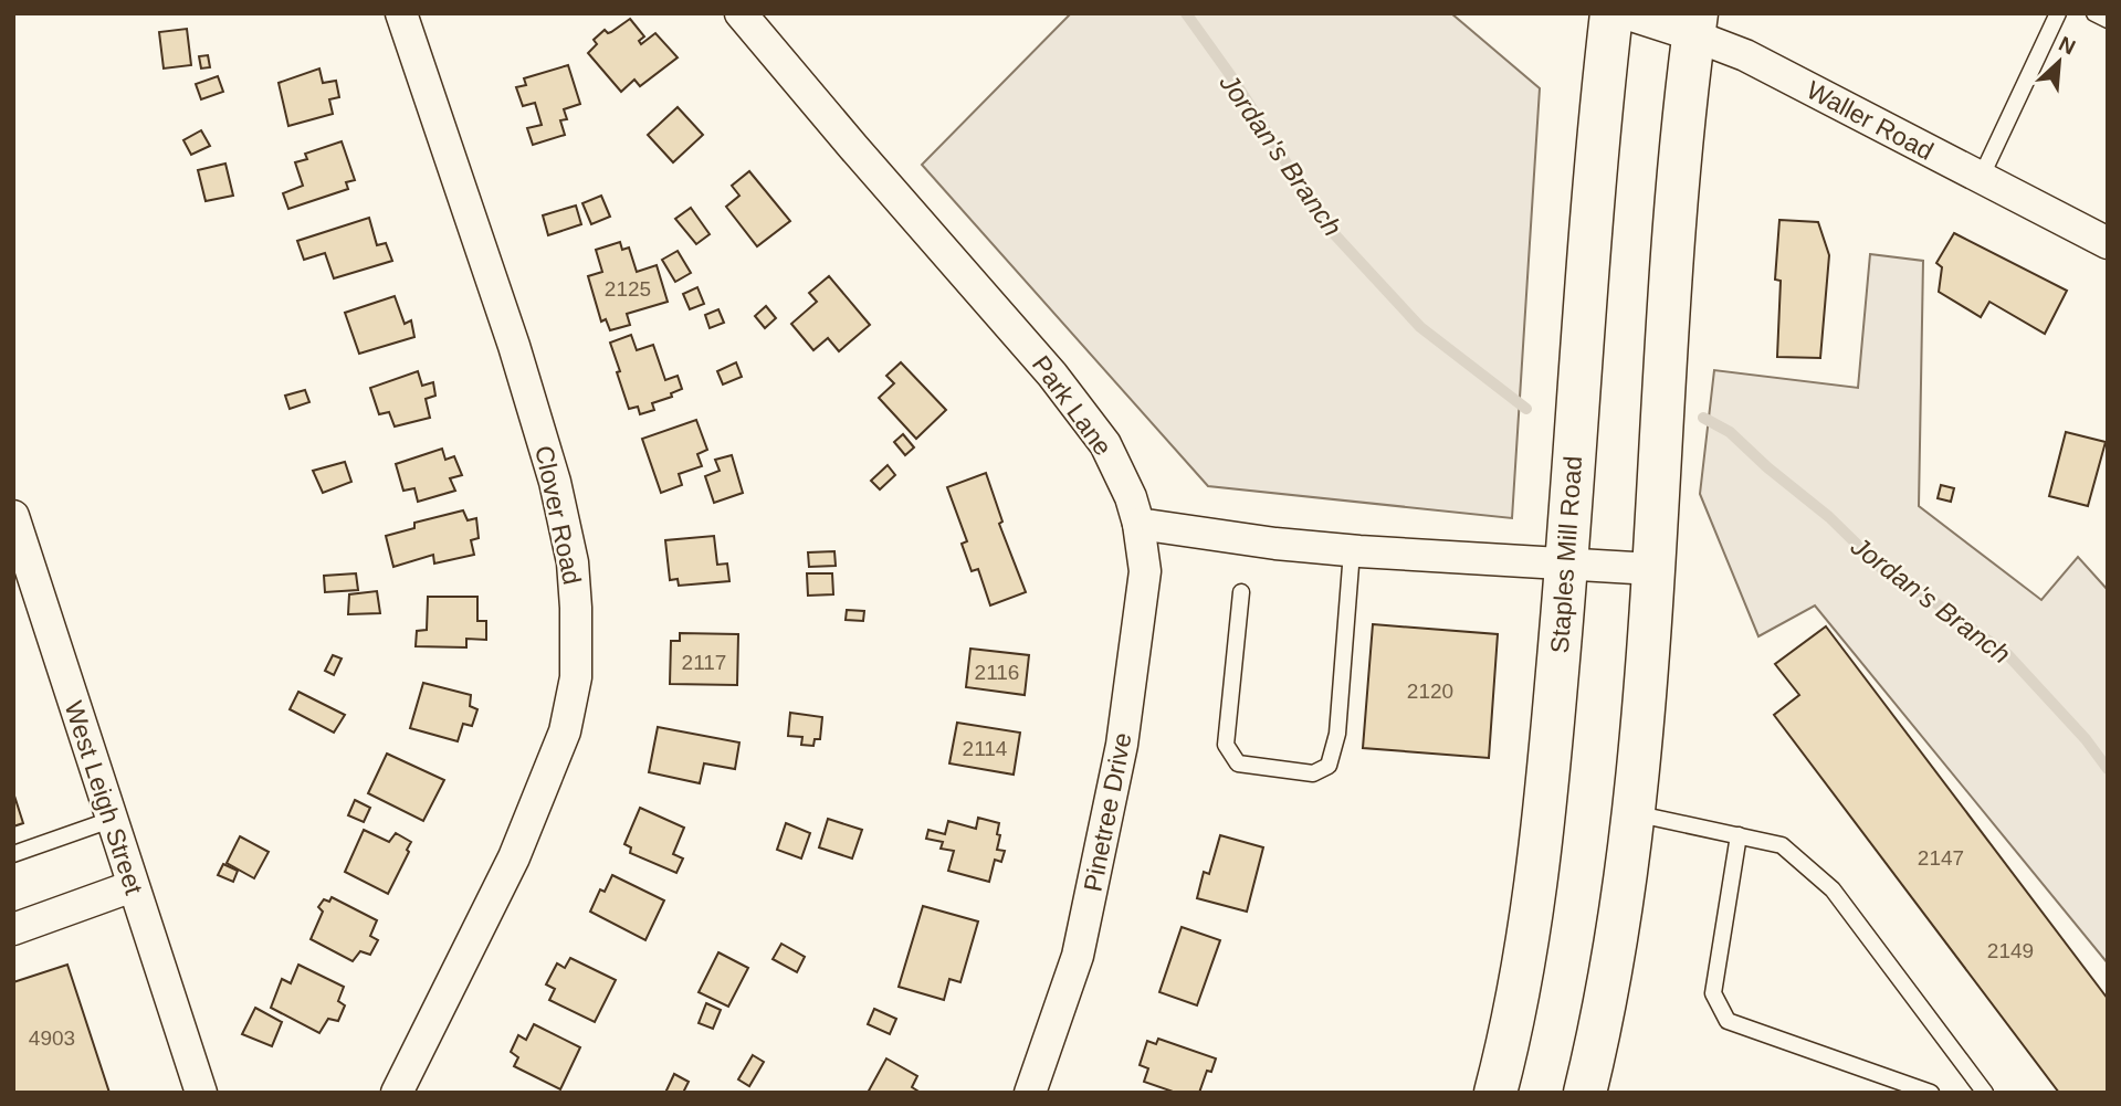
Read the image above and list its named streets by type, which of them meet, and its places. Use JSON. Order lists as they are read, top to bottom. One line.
{"streets":{"main road":["Staples Mill Road"],"street":["Waller Road","Park Lane","Clover Road","West Leigh Street","Pinetree Drive"]},"crossings":[["Park Lane","Pinetree Drive"]],"water":["Jordan's Branch"],"house_numbers":["2125","2117","2116","2120","2114","2147","2149","4903"],"north":"top right"}
